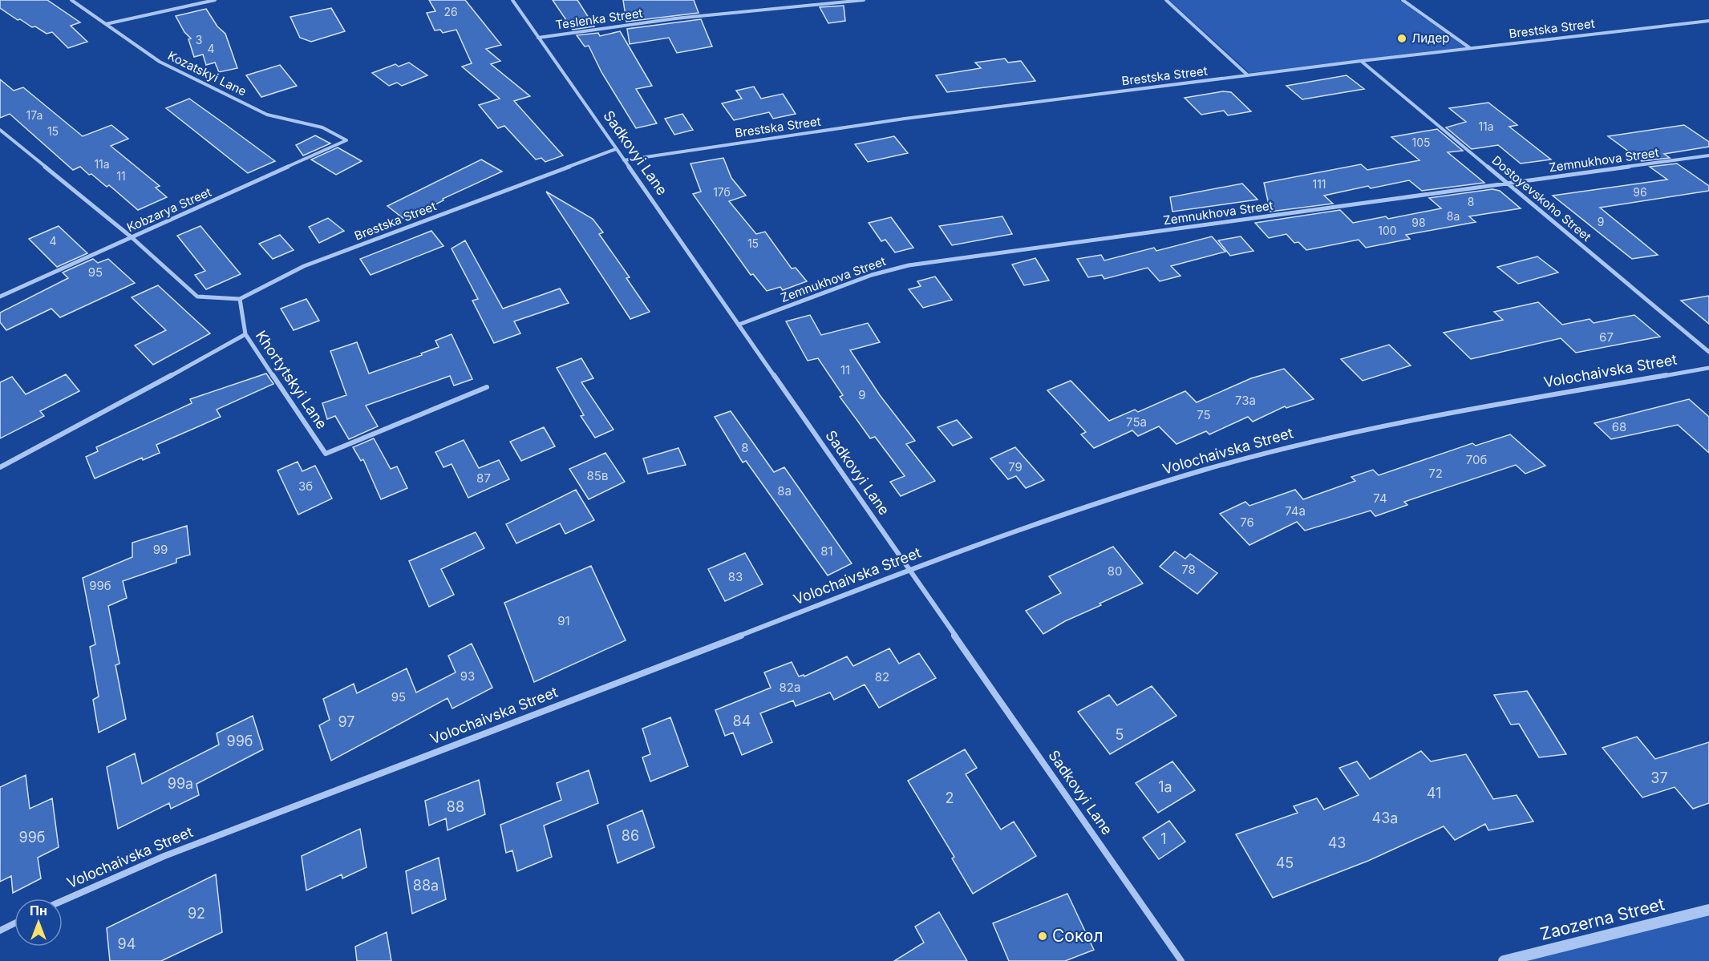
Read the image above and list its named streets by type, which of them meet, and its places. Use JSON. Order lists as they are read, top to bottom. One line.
{"streets":{"street":["Teslenka Street","Brestska Street","Kozatskyi Lane","Sadkovyi Lane","Zemnukhova Street","Dostoyevskoho Street","Kobzarya Street","Volochaivska Street","Khortytskyi Lane","Zaozerna Street"]},"crossings":[["Teslenka Street","Sadkovyi Lane"],["Brestska Street","Sadkovyi Lane"],["Brestska Street","Dostoyevskoho Street"],["Brestska Street","Khortytskyi Lane"],["Kozatskyi Lane","Kobzarya Street"],["Sadkovyi Lane","Zemnukhova Street"],["Sadkovyi Lane","Volochaivska Street"],["Zemnukhova Street","Dostoyevskoho Street"]],"places":["Лидер","Сокол"],"house_numbers":["26","3","4","17а","11а","15","105","11а","11","111","17б","96","8","8а","9","98","100","4","15","95","67","11","9","73а","75","75а","68","8","70б","79","72","85в","87","3б","8а","74","74а","76","99","81","78","80","83","99б","91","93","82","82а","95","84","97","5","99б","37","99а","1а","41","2","88","43а","86","99б","1","43","45","88а","92","94"],"north":"top"}
